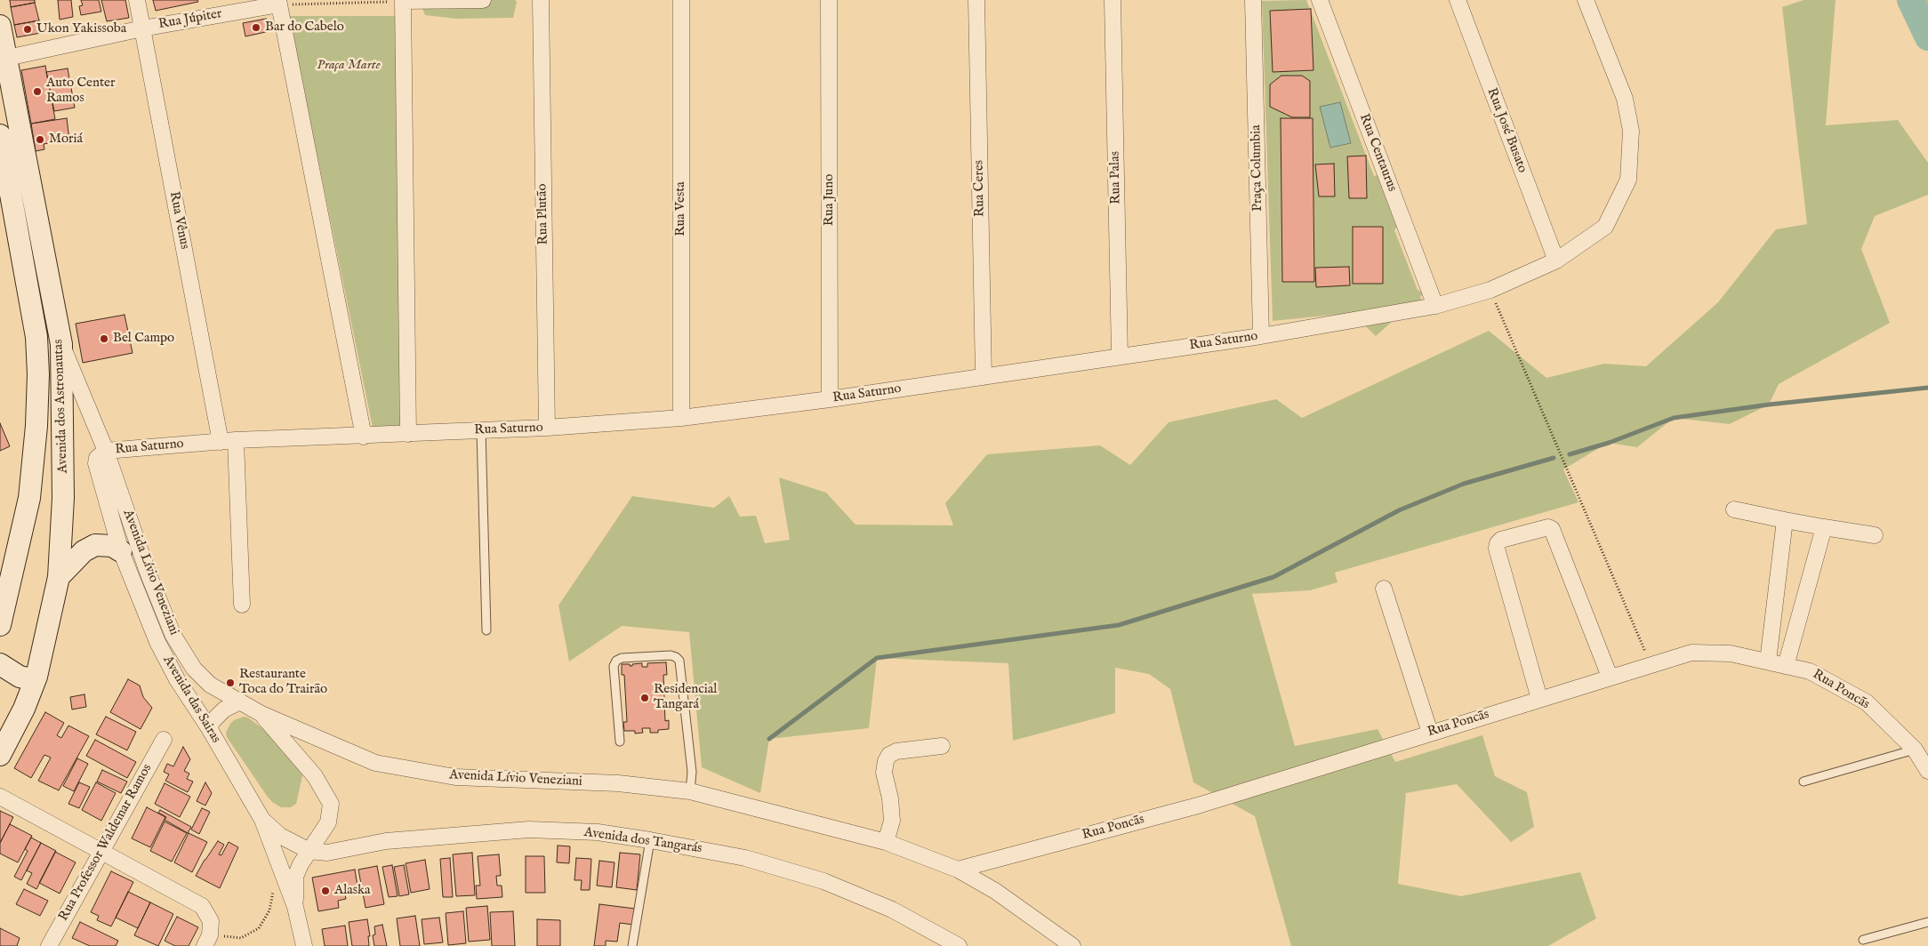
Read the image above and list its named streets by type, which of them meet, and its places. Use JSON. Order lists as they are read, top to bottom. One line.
{"streets":{"main road":["Avenida dos Astronautas"],"street":["Rua Júpiter","Rua José Busato","Rua Centaurus","Praça Columbia","Rua Palas","Rua Ceres","Rua Juno","Rua Vesta","Rua Plutão","Rua Vênus","Rua Saturno","Avenida Lívio Veneziani","Rua Poncãs","Avenida das Sairas","Avenida dos Tangarás","Rua Professor Waldemar Ramos"]},"crossings":[["Rua Júpiter","Rua Vênus"],["Rua Júpiter","Avenida dos Astronautas"],["Rua José Busato","Rua Saturno"],["Rua Centaurus","Rua Saturno"],["Praça Columbia","Rua Saturno"],["Rua Palas","Rua Saturno"],["Rua Ceres","Rua Saturno"],["Rua Juno","Rua Saturno"],["Rua Vesta","Rua Saturno"],["Rua Plutão","Rua Saturno"],["Rua Vênus","Rua Saturno"],["Rua Saturno","Avenida Lívio Veneziani"],["Rua Saturno","Avenida das Sairas"],["Avenida dos Astronautas","Avenida Lívio Veneziani"],["Avenida Lívio Veneziani","Rua Poncãs"],["Avenida Lívio Veneziani","Avenida das Sairas"],["Avenida das Sairas","Avenida dos Tangarás"]],"parks":["Praça Marte"],"places":["Bar do Cabelo","Ukon Yakissoba","Auto Center Ramos","Moriá","Bel Campo","Restaurante Toca do Trairão","Residencial Tangará","Alaska"]}
